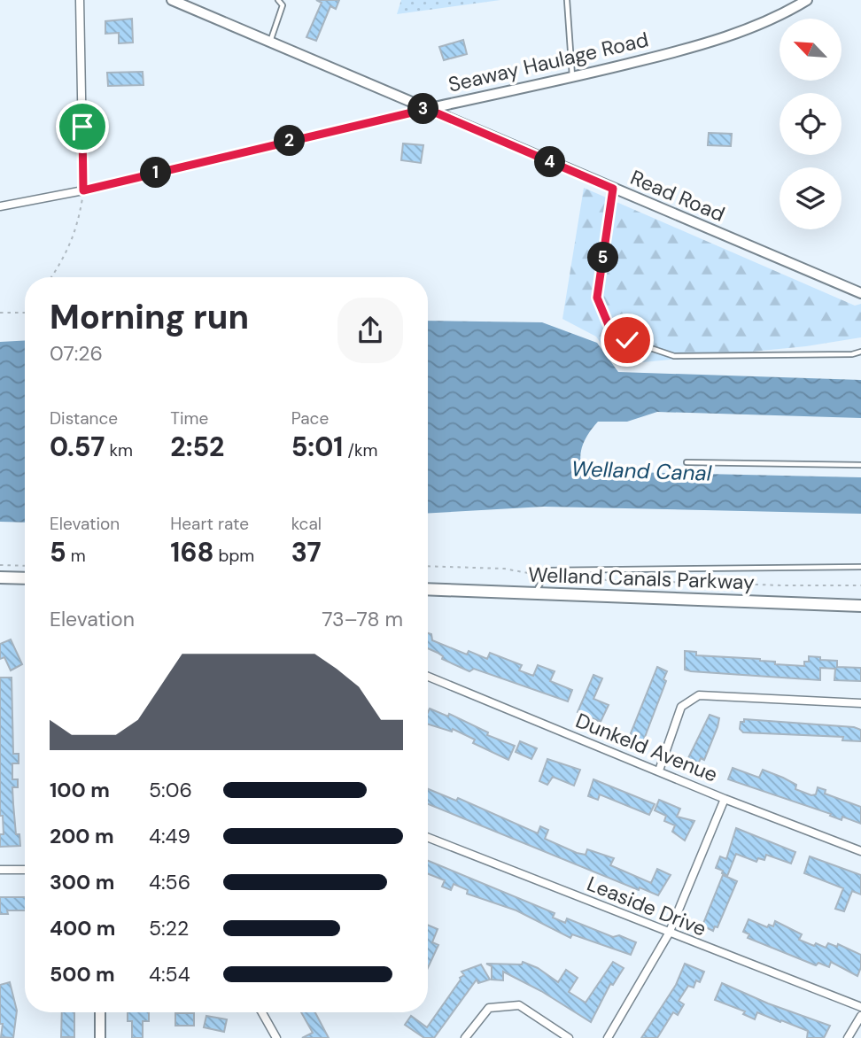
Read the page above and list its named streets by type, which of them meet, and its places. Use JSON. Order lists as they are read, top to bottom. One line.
{"streets":{"main road":["Welland Canals Parkway"],"street":["Seaway Haulage Road","Read Road","Dunkeld Avenue","Leaside Drive"]},"crossings":[["Seaway Haulage Road","Read Road"]],"water":["Welland Canal"],"north":"top left","page":{"pins":["3","2","4","1","5"],"heading":["Morning run","07:26"],"stats":[["Distance","0.57 km"],["Time","2:52"],["Pace","5:01 /km"],["Elevation","5 m"],["Heart rate","168 bpm"],["kcal","37"]],"chart":["Elevation","73–78 m"],"list":[{"name":"100 m","note":"5:06"},{"name":"200 m","note":"4:49"},{"name":"300 m","note":"4:56"},{"name":"400 m","note":"5:22"},{"name":"500 m","note":"4:54"}]}}
